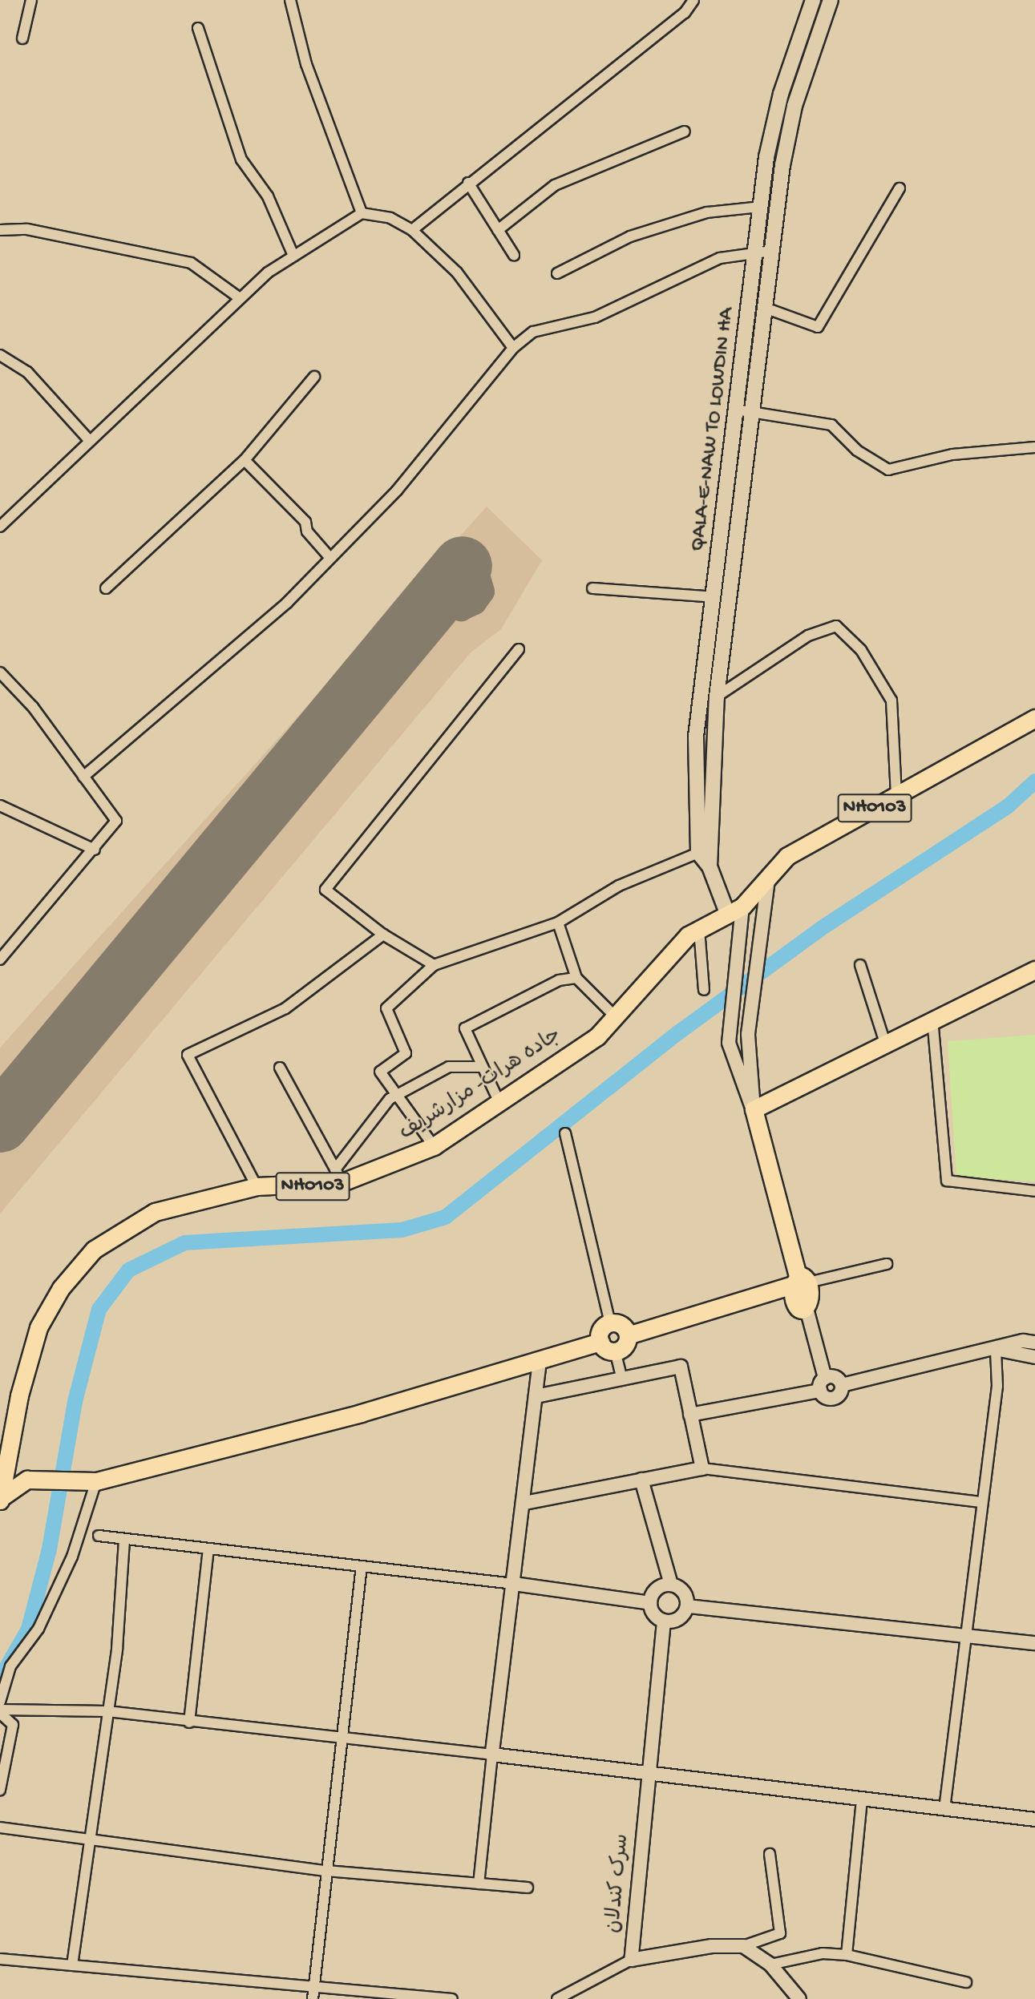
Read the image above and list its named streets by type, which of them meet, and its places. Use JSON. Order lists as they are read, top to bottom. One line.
{"streets":{"main road":["QALA-E-NAW TO LOWDIN HA","NH0103","جاده هرات- مزارشریف"],"street":["سرک کندلان"]},"crossings":[["QALA-E-NAW TO LOWDIN HA","جاده هرات- مزارشریف"]]}
